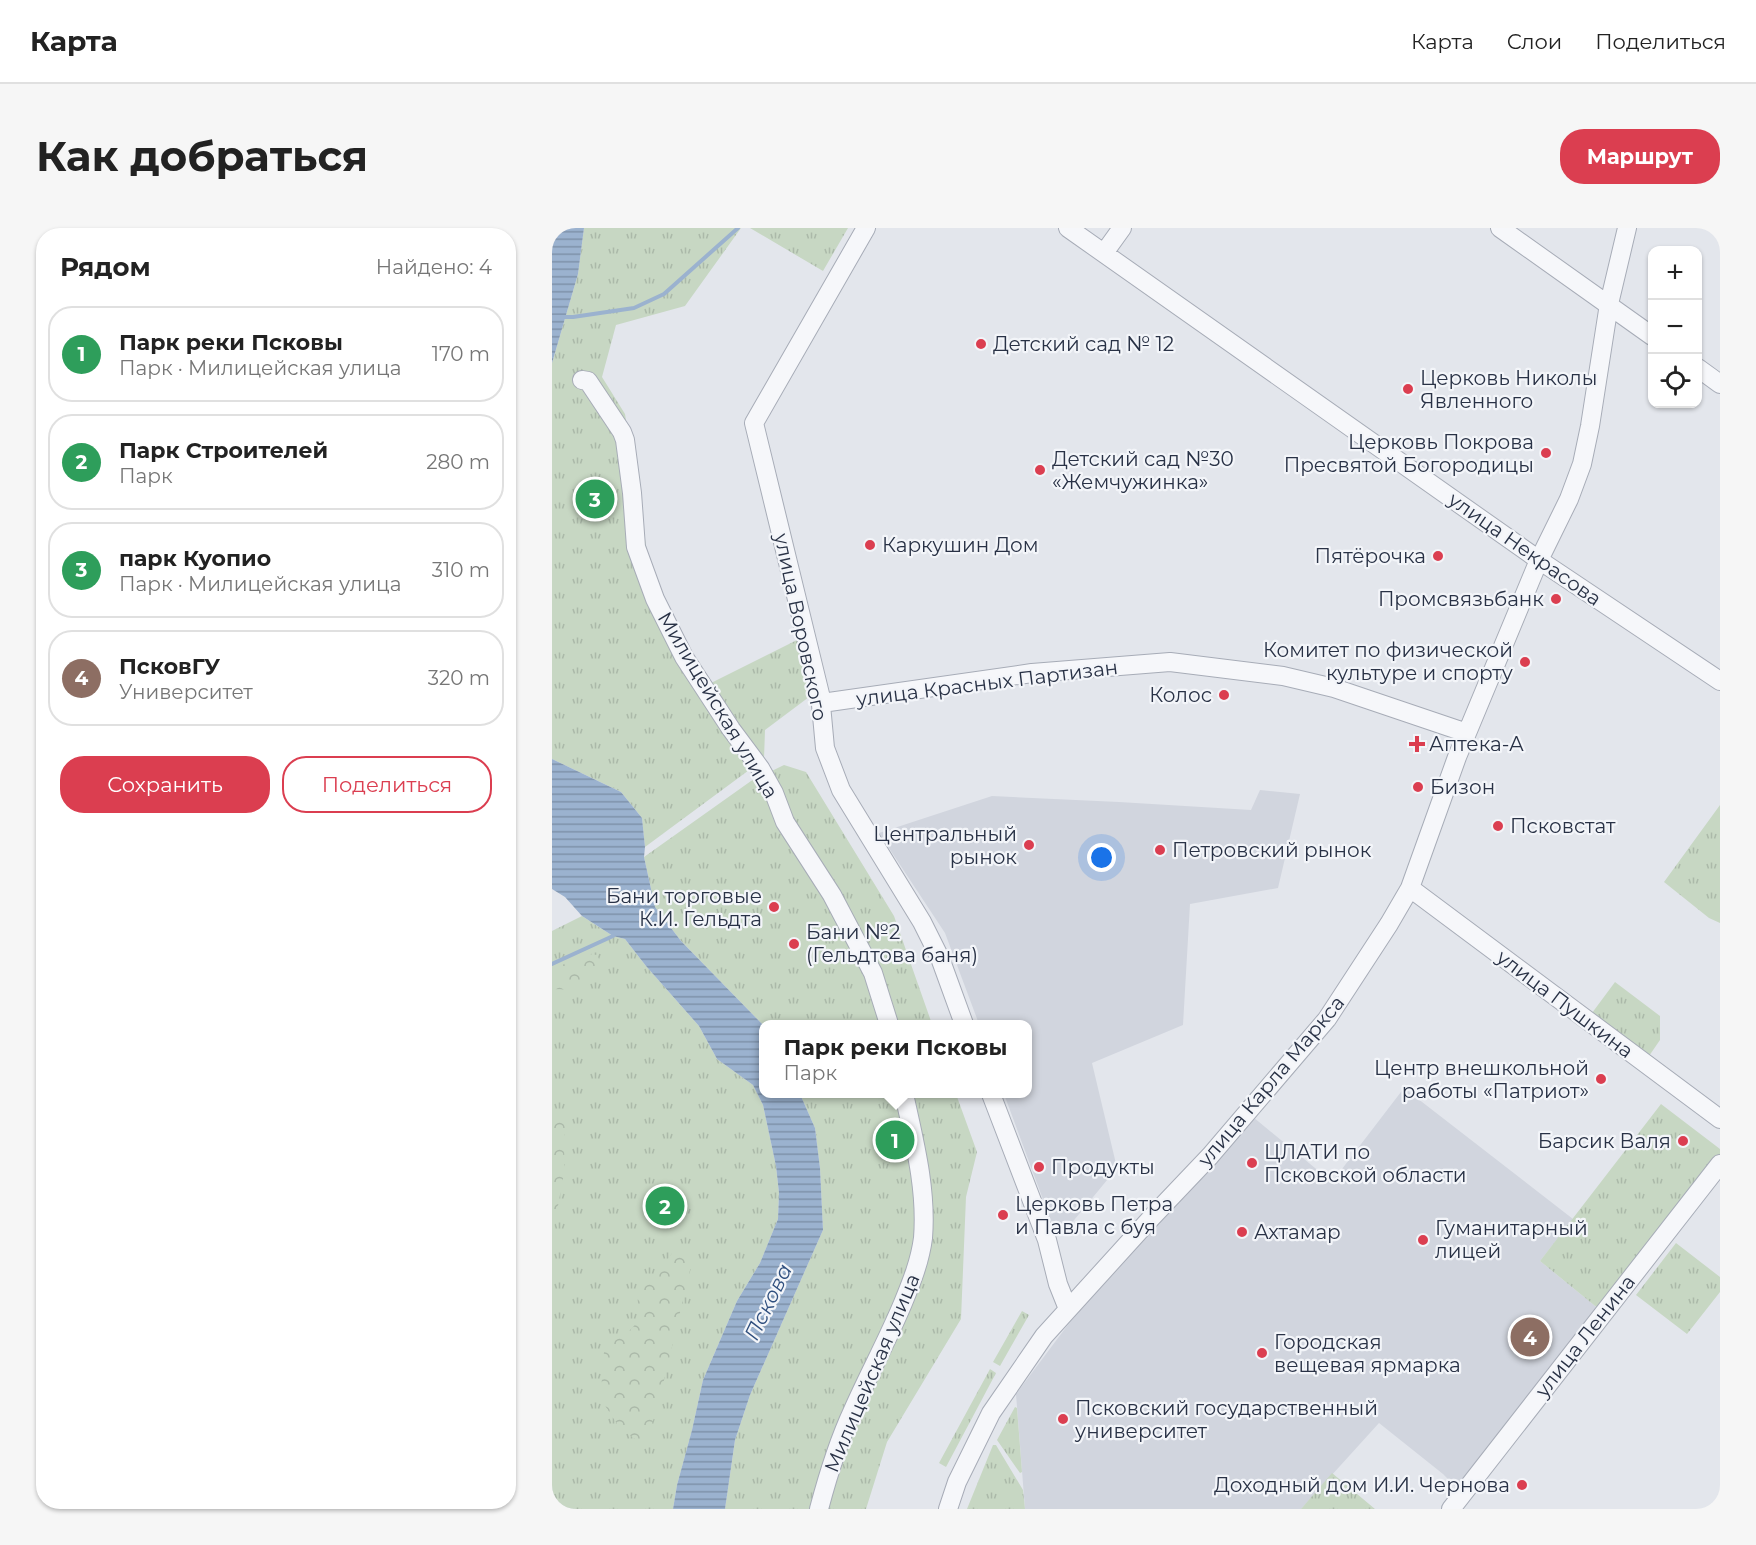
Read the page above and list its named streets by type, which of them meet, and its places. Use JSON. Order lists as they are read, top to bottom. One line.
{"streets":{"street":["улица Некрасова","улица Воровского","улица Красных Партизан","Милицейская улица","улица Пушкина","улица Карла Маркса","улица Ленина"]},"crossings":[["улица Некрасова","улица Карла Маркса"],["улица Воровского","улица Красных Партизан"],["улица Красных Партизан","улица Карла Маркса"],["улица Пушкина","улица Карла Маркса"]],"water":["Пскова"],"places":{"other":["Детский сад № 12","Церковь Николы Явленного","Церковь Покрова Пресвятой Богородицы","Детский сад №30 «Жемчужинка»","Каркушин Дом","Пятёрочка","Промсвязьбанк","Комитет по физической культуре и спорту","Колос","Бизон","Псковстат","Центральный рынок","Петровский рынок","Бани торговые К.И. Гельдта","Бани №2 (Гельдтова баня)","Центр внешкольной работы «Патриот»","Барсик Валя","ЦЛАТИ по Псковской области","Продукты","Церковь Петра и Павла с буя","Ахтамар","Гуманитарный лицей","Городская вещевая ярмарка","Псковский государственный университет","Доходный дом И.И. Чернова"],"health":["Аптека-А"]},"page":{"header":"Карта","nav":["Карта","Слои","Поделиться"],"buttons":["Маршрут",["Сохранить","Поделиться"]],"title":"Как добраться","heading":["Рядом","Найдено: 4"],"map_buttons":["+","−"],"list":[{"mark":"1","name":"Парк реки Псковы","note":"Парк · Милицейская улица","value":"170 m"},{"mark":"2","name":"Парк Строителей","note":"Парк","value":"280 m"},{"mark":"3","name":"парк Куопио","note":"Парк · Милицейская улица","value":"310 m"},{"mark":"4","name":"ПсковГУ","note":"Университет","value":"320 m"}],"pins":["3","1","2","4"],"popup":["Парк реки Псковы","Парк"]}}
